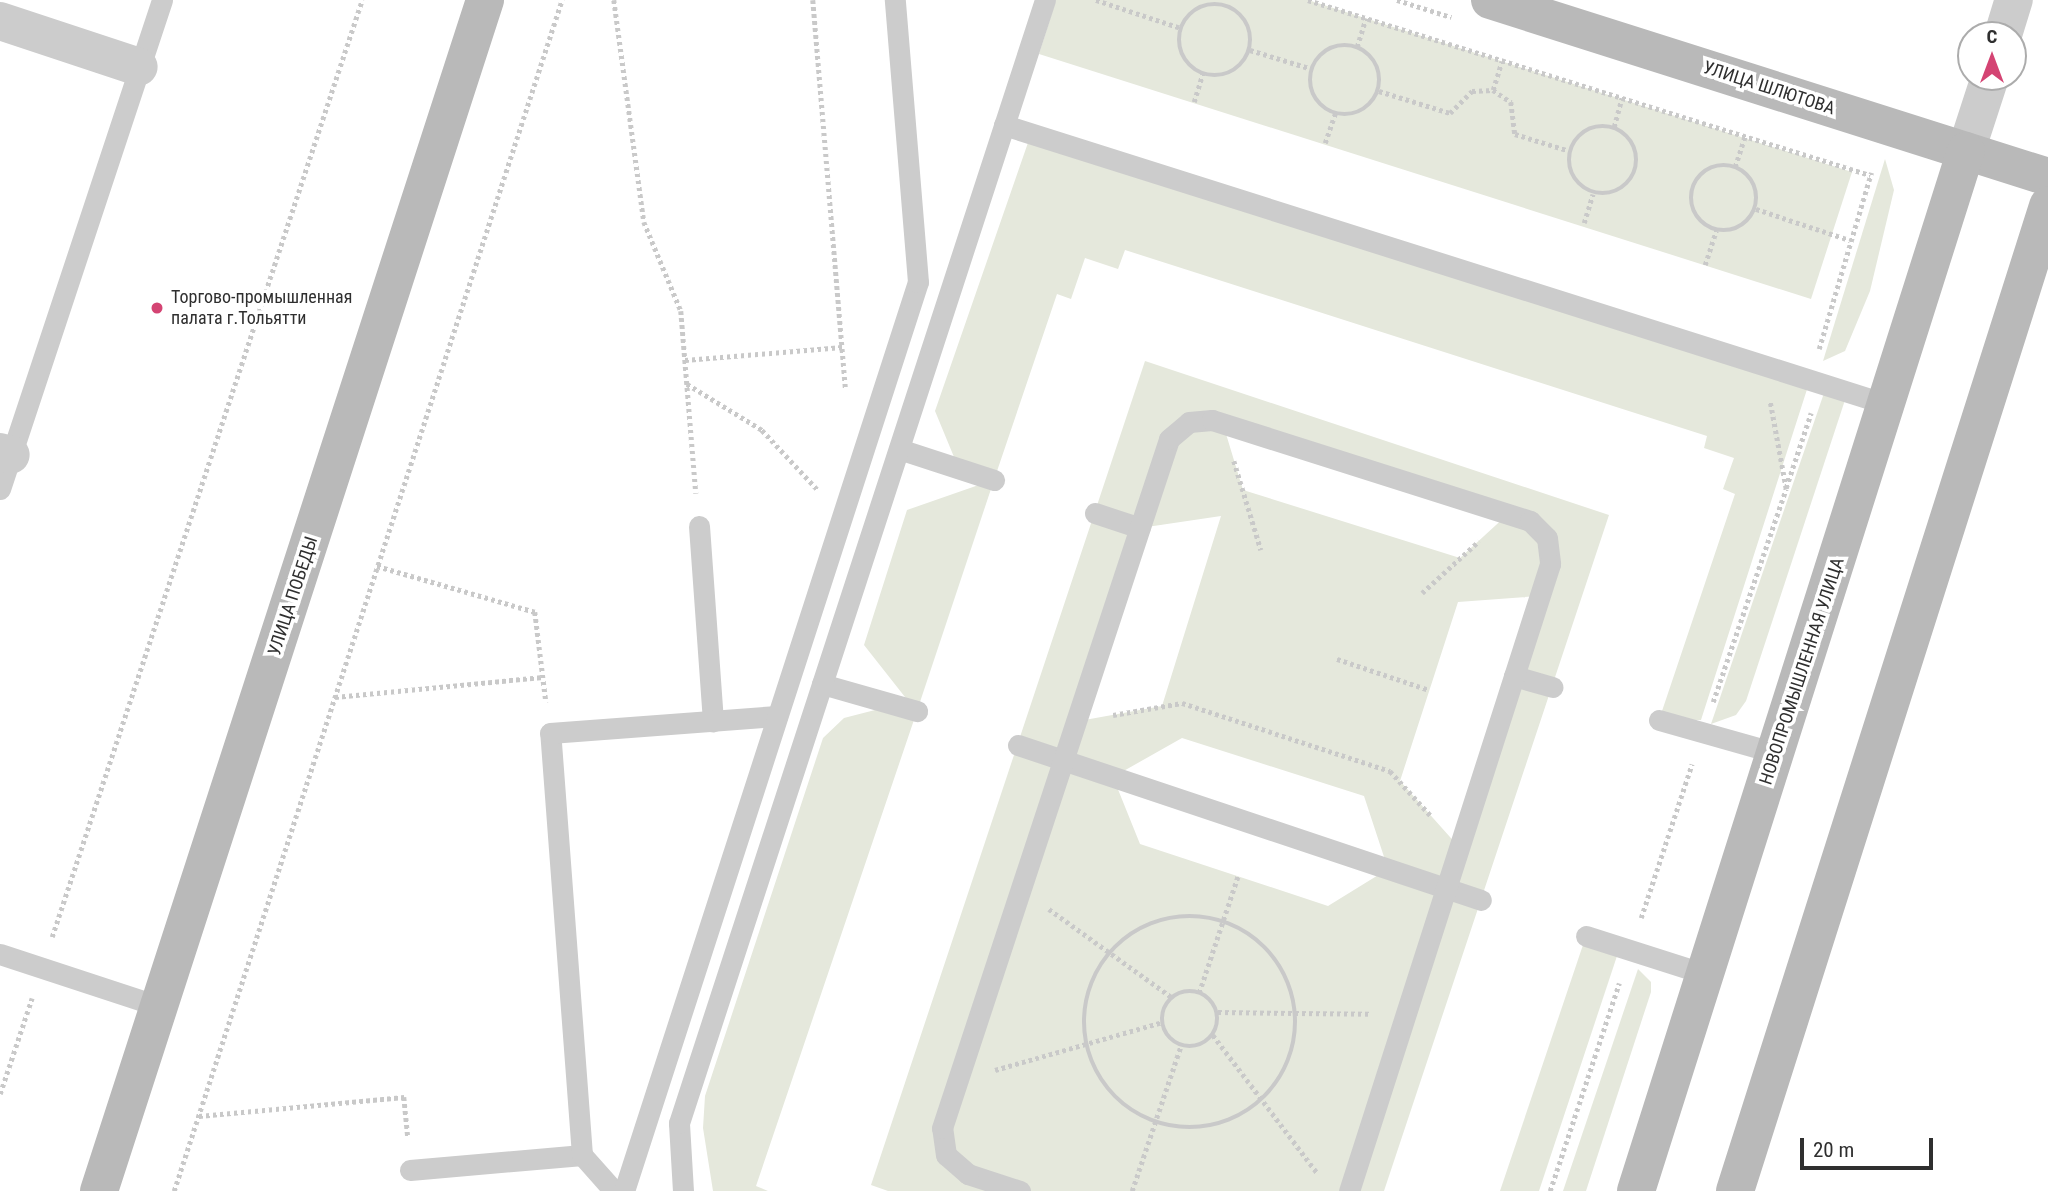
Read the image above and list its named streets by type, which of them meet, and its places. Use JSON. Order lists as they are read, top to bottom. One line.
{"streets":{"main road":["УЛИЦА ШЛЮТОВА","УЛИЦА ПОБЕДЫ","НОВОПРОМЫШЛЕННАЯ УЛИЦА"]},"crossings":[["УЛИЦА ШЛЮТОВА","НОВОПРОМЫШЛЕННАЯ УЛИЦА"]],"places":["Торгово-промышленная палата г.Тольятти"],"scale_bar":"20 m","north":"top"}
